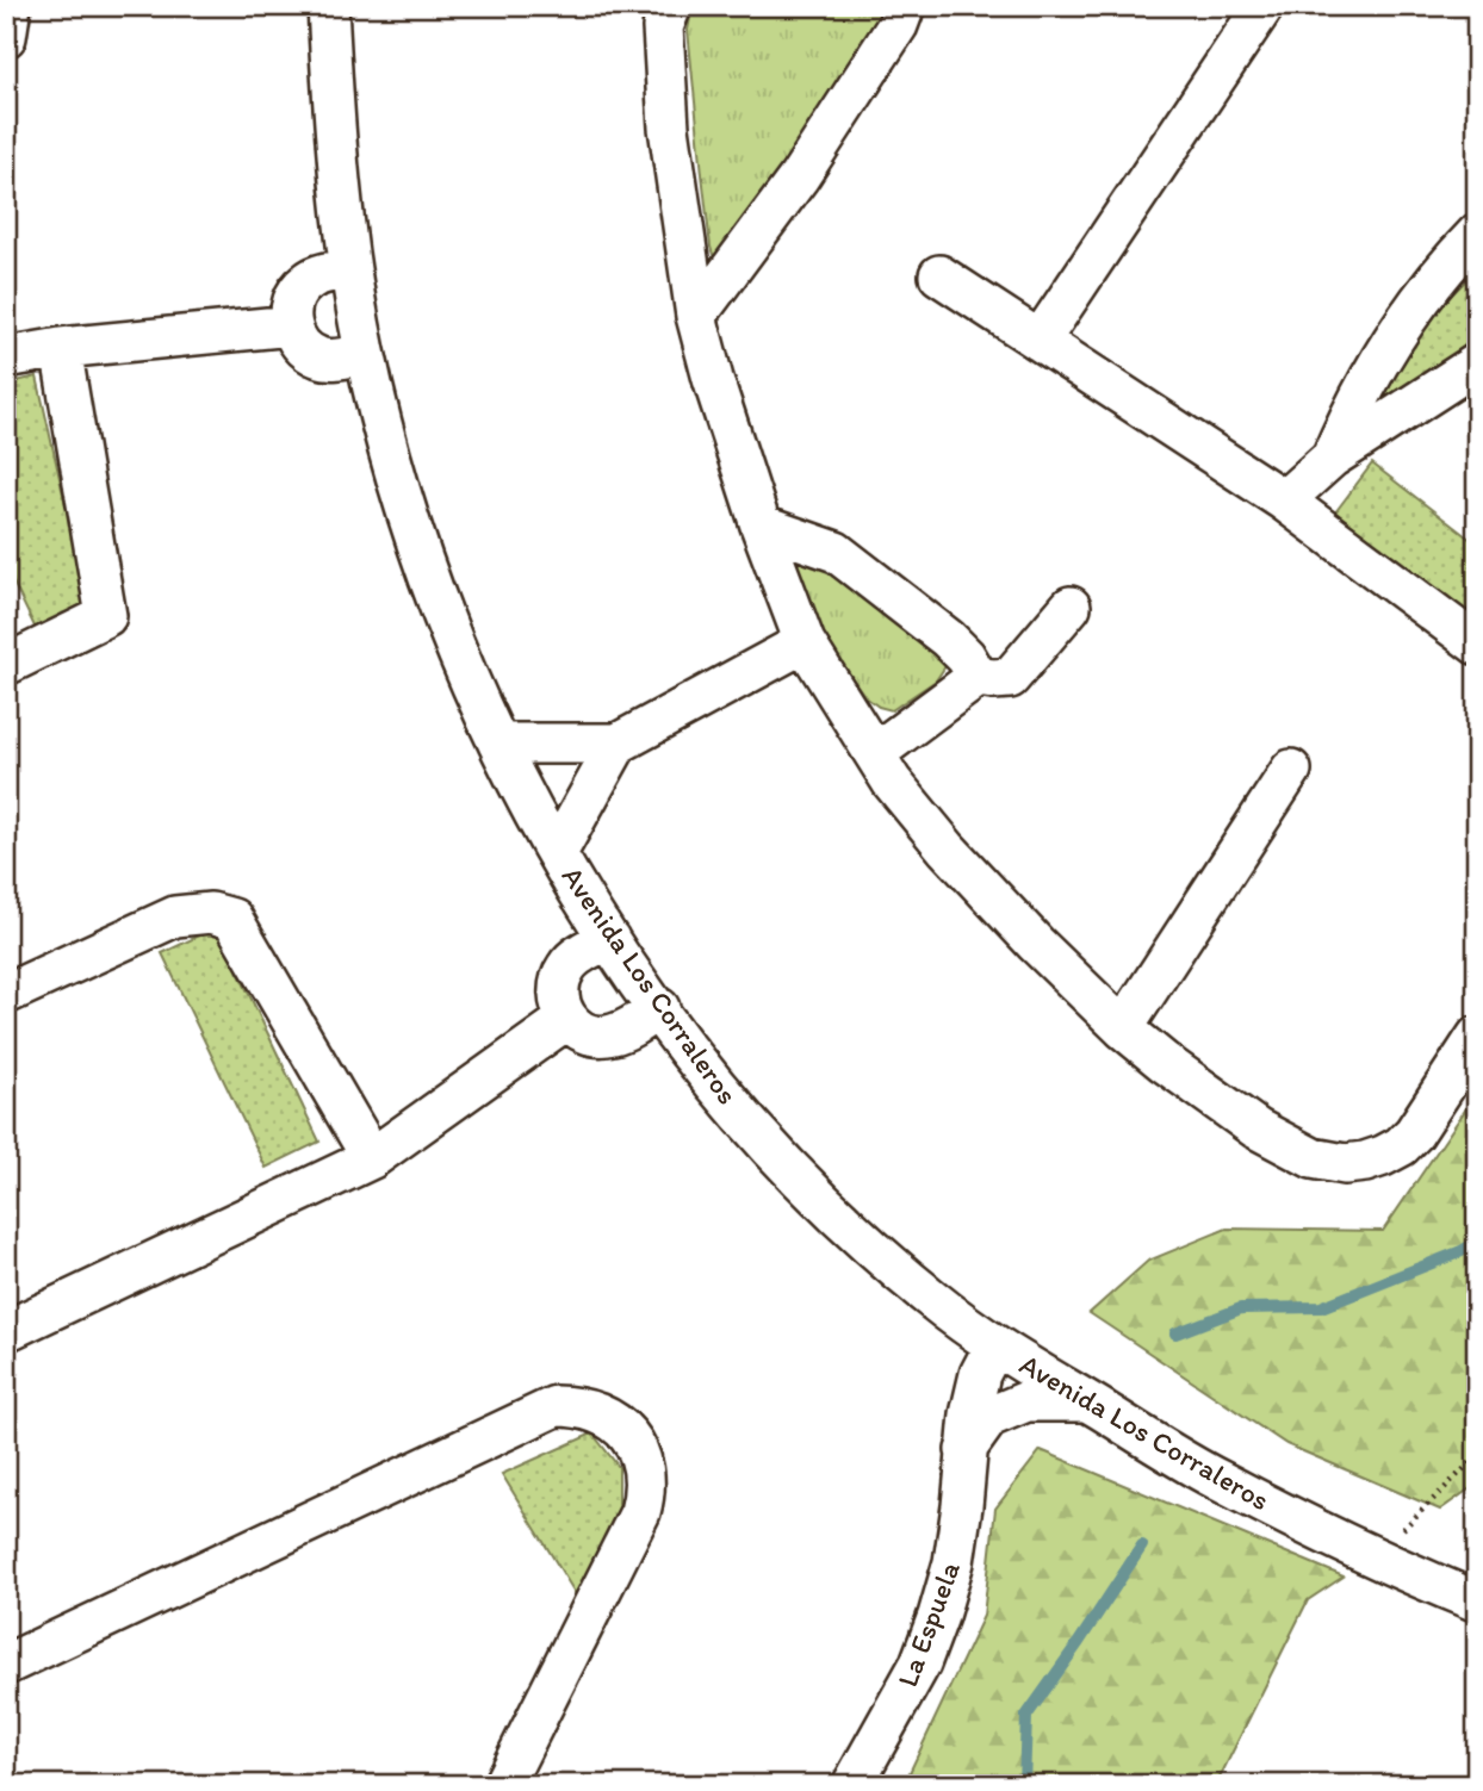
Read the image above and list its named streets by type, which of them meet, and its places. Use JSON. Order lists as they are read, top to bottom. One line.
{"streets":{"street":["Avenida Los Corraleros","La Espuela"]},"crossings":[["Avenida Los Corraleros","La Espuela"]]}
